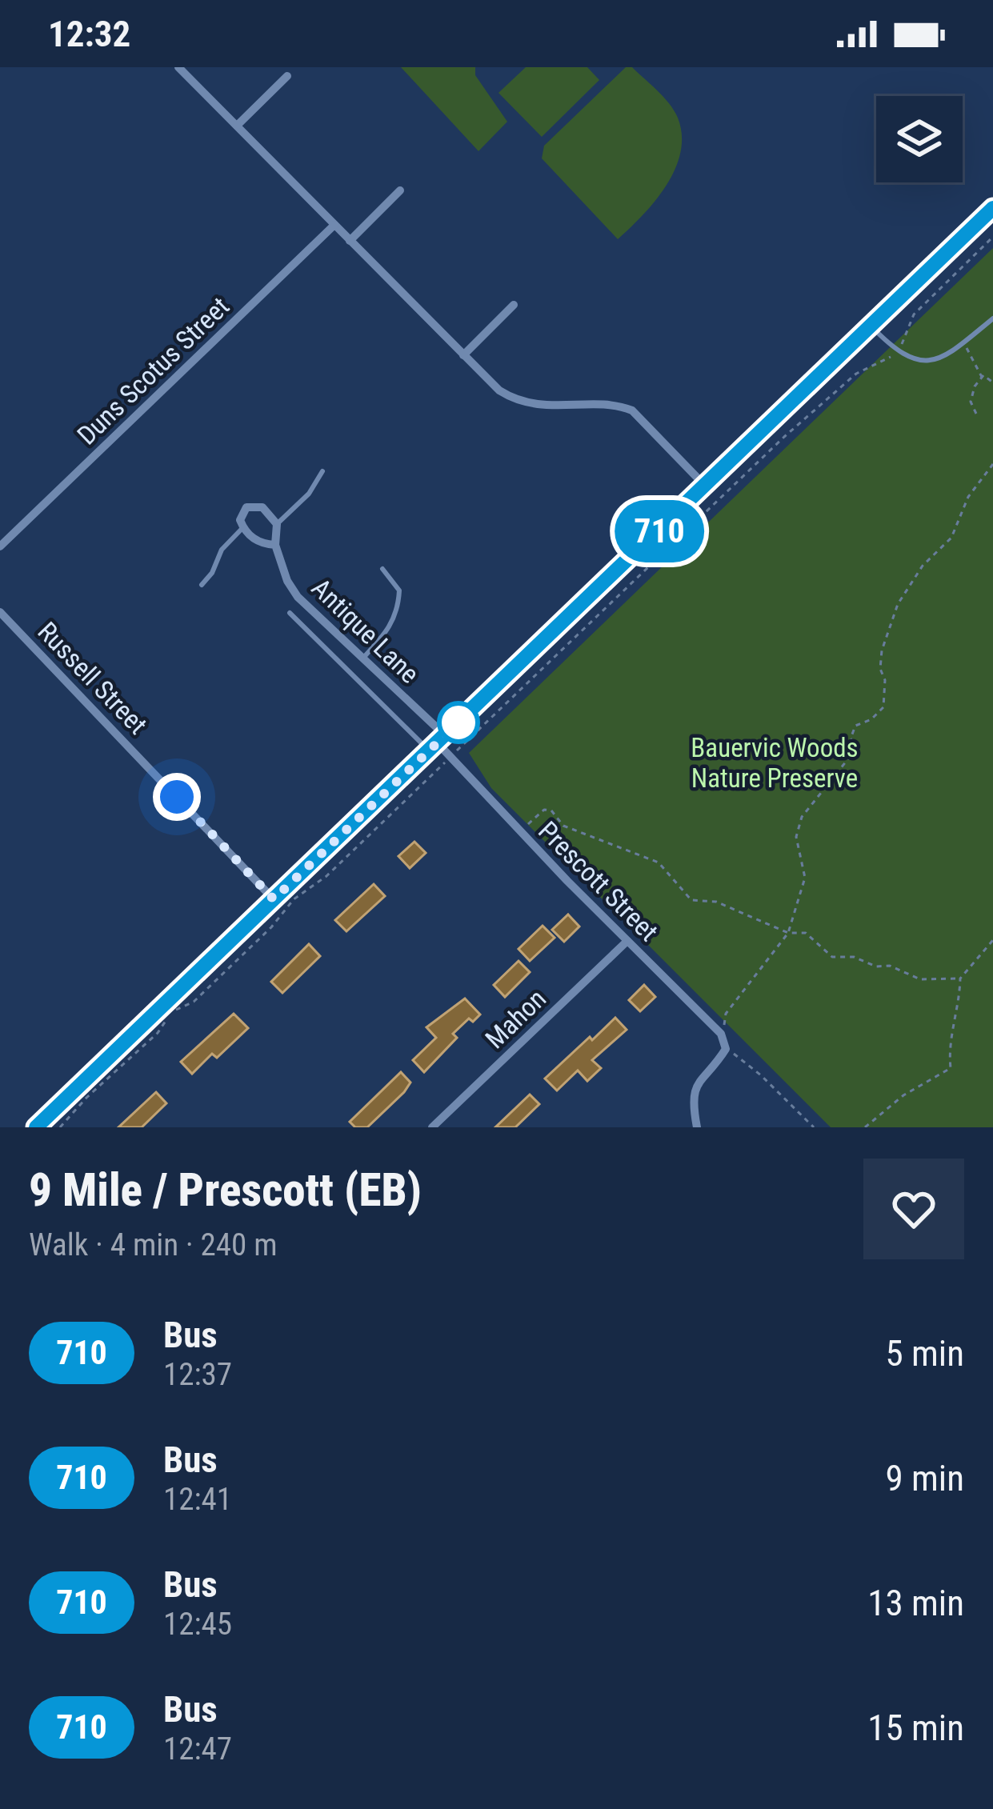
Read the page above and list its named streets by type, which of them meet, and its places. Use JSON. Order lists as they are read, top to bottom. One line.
{"streets":{"street":["Duns Scotus Street","Antique Lane","Russell Street","Prescott Street","Mahon"]},"crossings":[["Antique Lane","Prescott Street"],["Prescott Street","Mahon"]],"parks":["Bauervic Woods Nature Preserve"],"lines":["bus line 710"],"page":{"status":"12:32","on_map":"710","heading":["9 Mile / Prescott (EB)","Walk · 4 min · 240 m"],"list":[{"mark":"710","name":"Bus","note":"12:37","value":"5 min"},{"mark":"710","name":"Bus","note":"12:41","value":"9 min"},{"mark":"710","name":"Bus","note":"12:45","value":"13 min"},{"mark":"710","name":"Bus","note":"12:47","value":"15 min"}]}}
